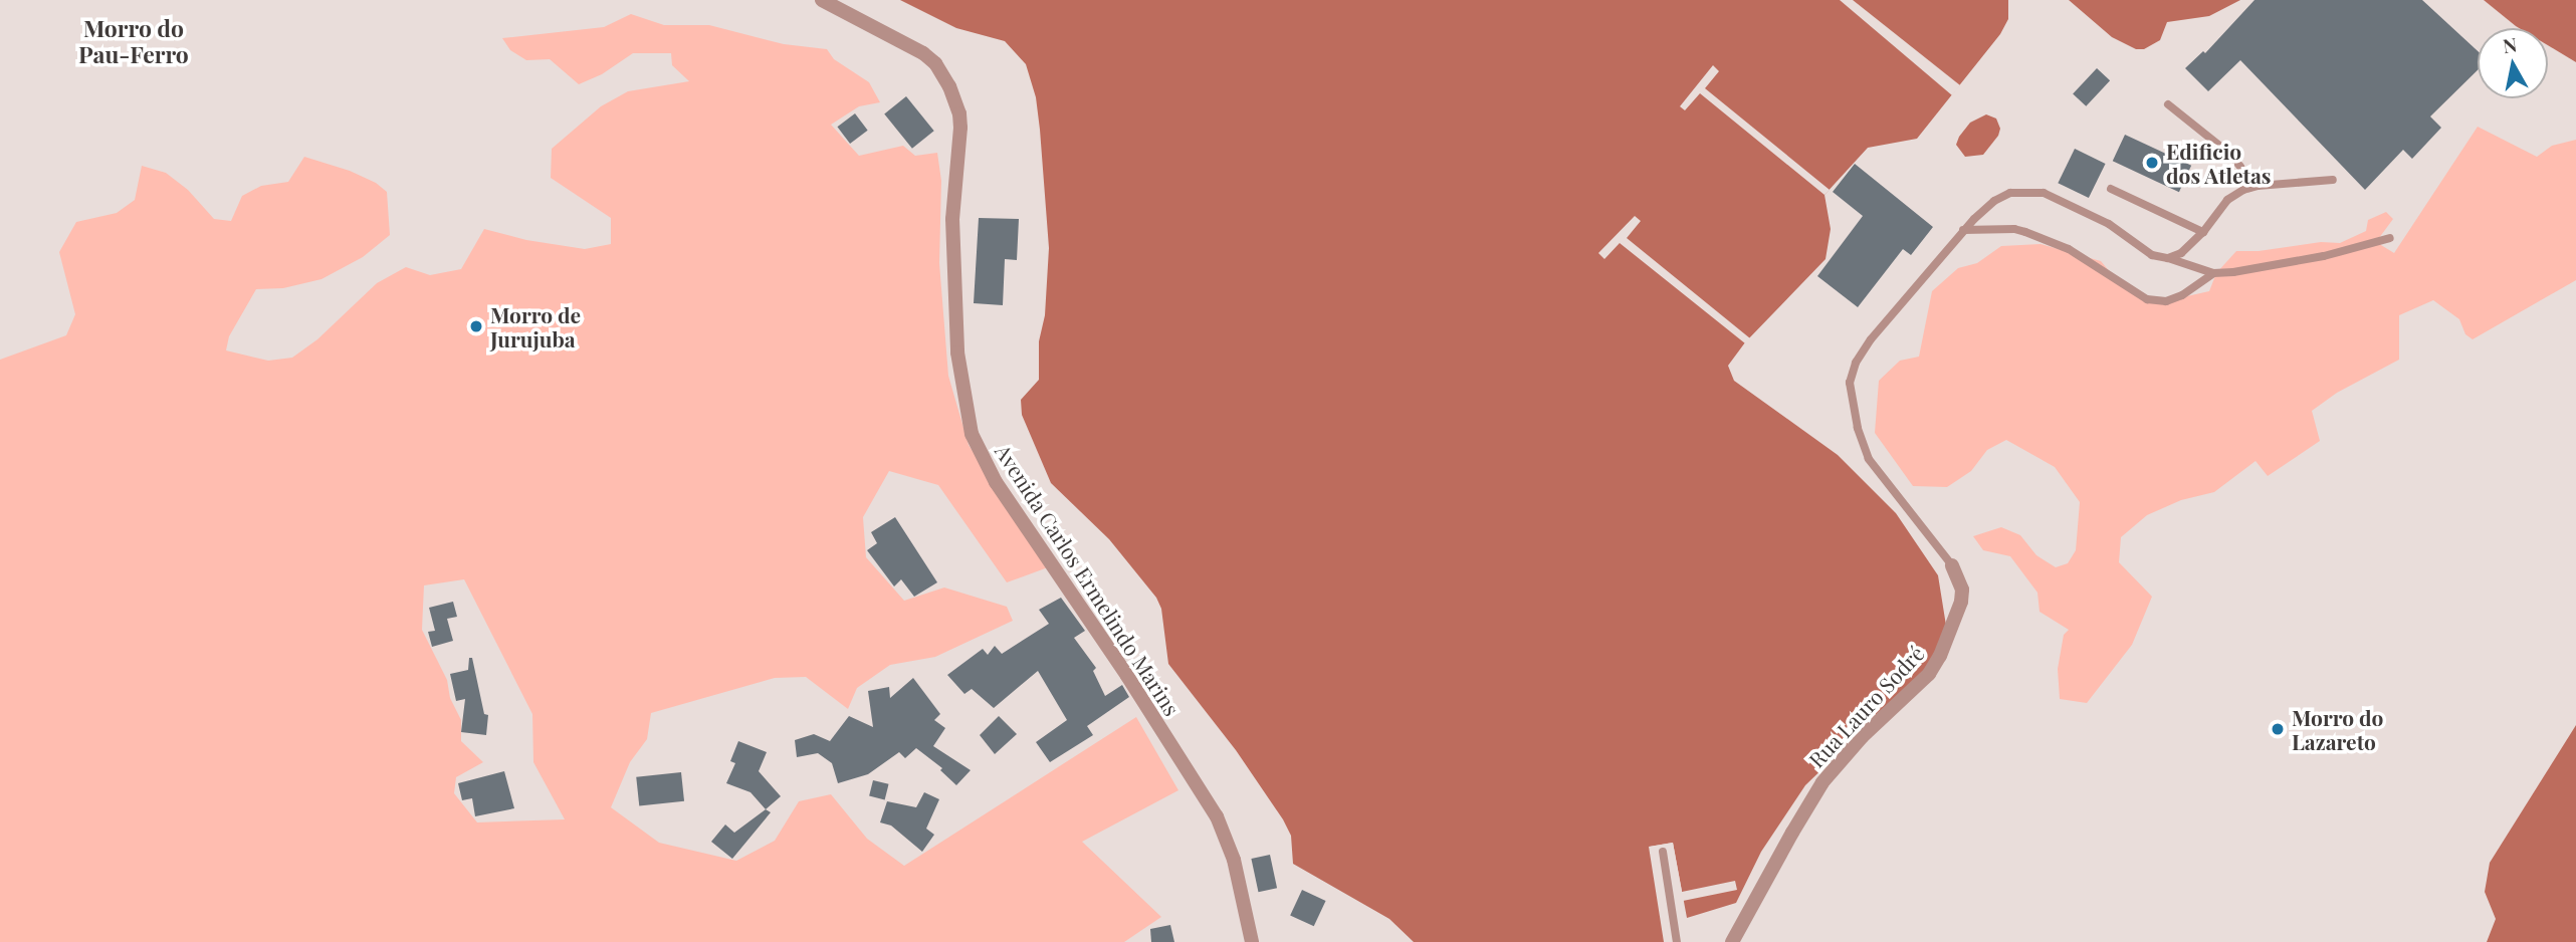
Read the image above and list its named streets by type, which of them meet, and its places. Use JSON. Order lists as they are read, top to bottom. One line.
{"streets":{"street":["Avenida Carlos Ermelindo Marins","Rua Lauro Sodré"]},"districts":["Morro do Pau-Ferro"],"places":["Edificio dos Atletas","Morro de Jurujuba","Morro do Lazareto"],"north":"top"}
